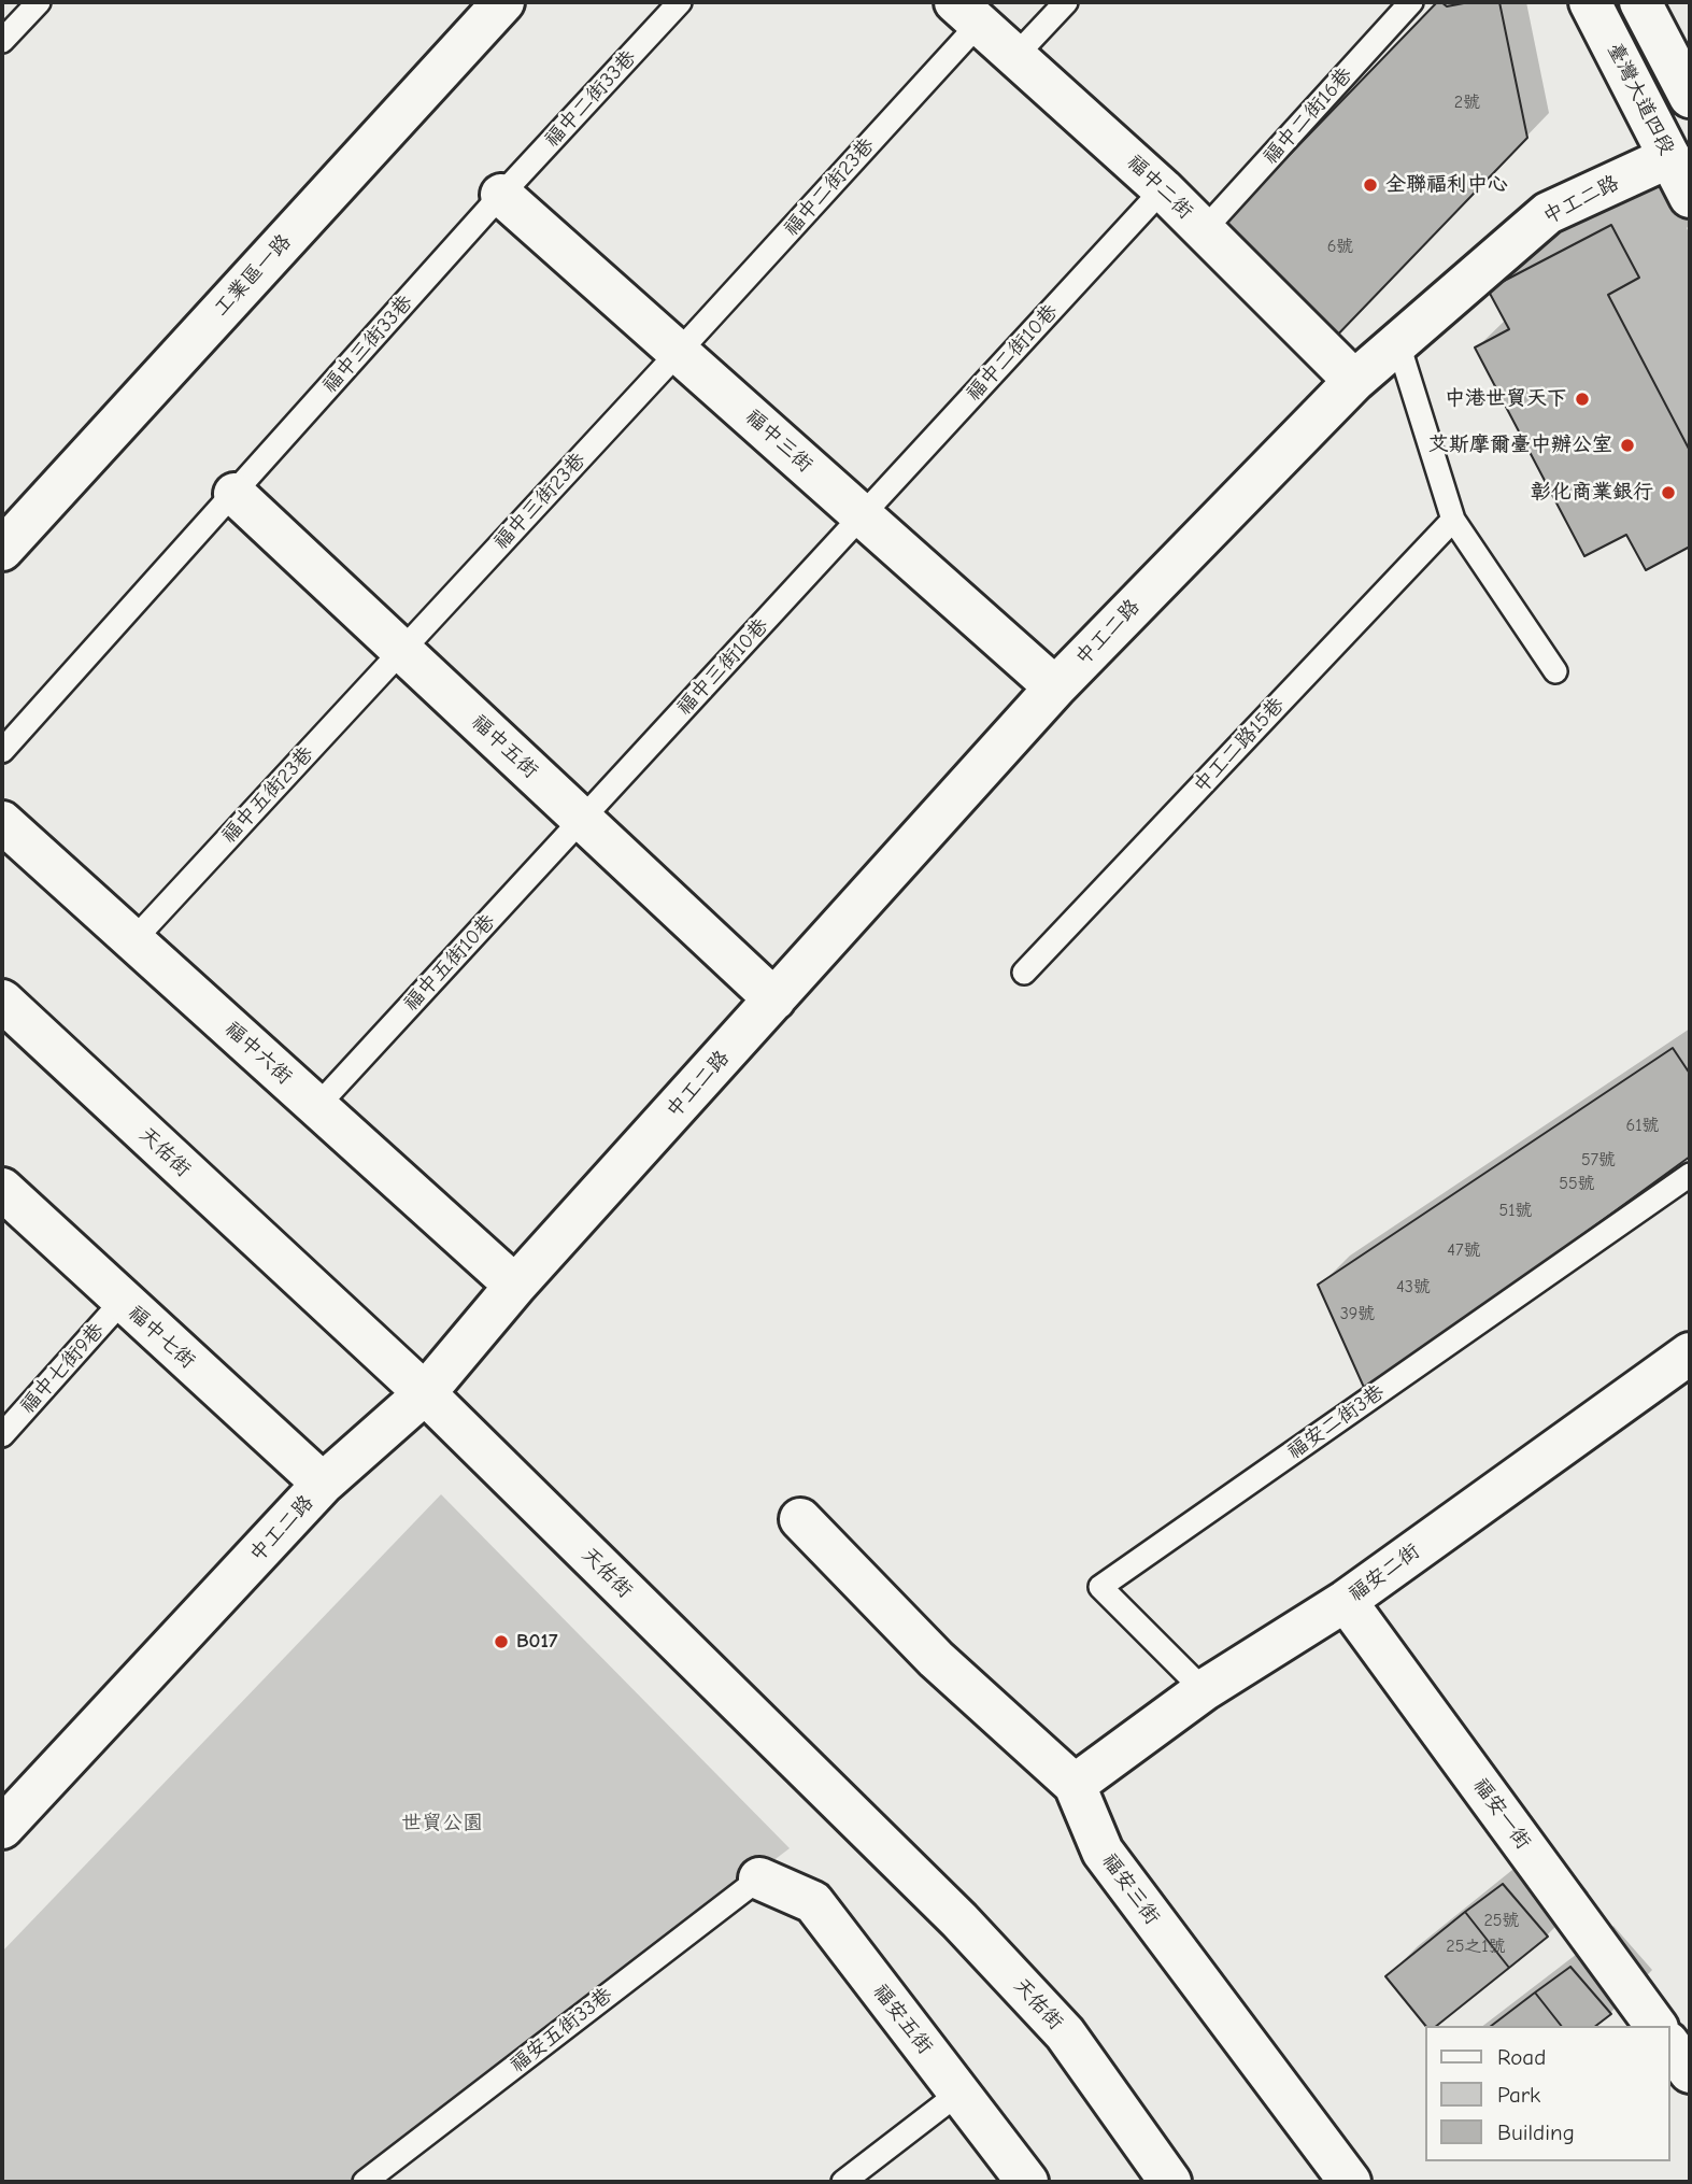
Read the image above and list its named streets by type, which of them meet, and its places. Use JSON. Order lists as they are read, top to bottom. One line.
{"streets":{"street":["臺灣大道四段","福中二街","中工二路","工業區一路","福中三街","福中五街","福中六街","天佑街","福中七街","福安二街","福安一街","福安三街","福安五街"],"lane":["福中二街33巷","福中二街16巷","福中二街23巷","福中三街33巷","福中二街10巷","福中三街23巷","福中三街10巷","中工二路15巷","福中五街23巷","福中五街10巷","福中七街9巷","福安二街3巷","福安五街33巷"]},"crossings":[["福中二街33巷","福中三街33巷"],["福中二街33巷","福中三街"],["臺灣大道四段","中工二路"],["福中二街16巷","福中二街"],["福中二街23巷","福中二街"],["福中二街23巷","福中三街"],["福中二街23巷","福中三街23巷"],["福中二街","中工二路"],["福中二街","福中二街10巷"],["中工二路","福中三街"],["中工二路","福中五街"],["中工二路","福中六街"],["中工二路","天佑街"],["中工二路","福中七街"],["福中三街33巷","福中三街"],["福中三街33巷","福中五街"],["福中二街10巷","福中三街"],["福中二街10巷","福中三街10巷"],["福中三街","福中三街23巷"],["福中三街","福中三街10巷"],["福中三街23巷","福中五街"],["福中三街23巷","福中五街23巷"],["福中三街10巷","福中五街"],["福中三街10巷","福中五街10巷"],["福中五街","福中五街23巷"],["福中五街","福中五街10巷"],["福中五街23巷","福中六街"],["福中五街10巷","福中六街"],["福中七街","福中七街9巷"],["福安二街3巷","福安二街"],["福安二街","福安一街"],["福安二街","福安三街"],["福安五街","福安五街33巷"]],"parks":["世貿公園"],"places":["全聯福利中心","中港世貿天下","艾斯摩爾臺中辦公室","彰化商業銀行","B017"],"house_numbers":["2號","6號","61號","57號","55號","51號","47號","43號","39號","25號","25之1號"],"legend":["Road","Park","Building"]}
